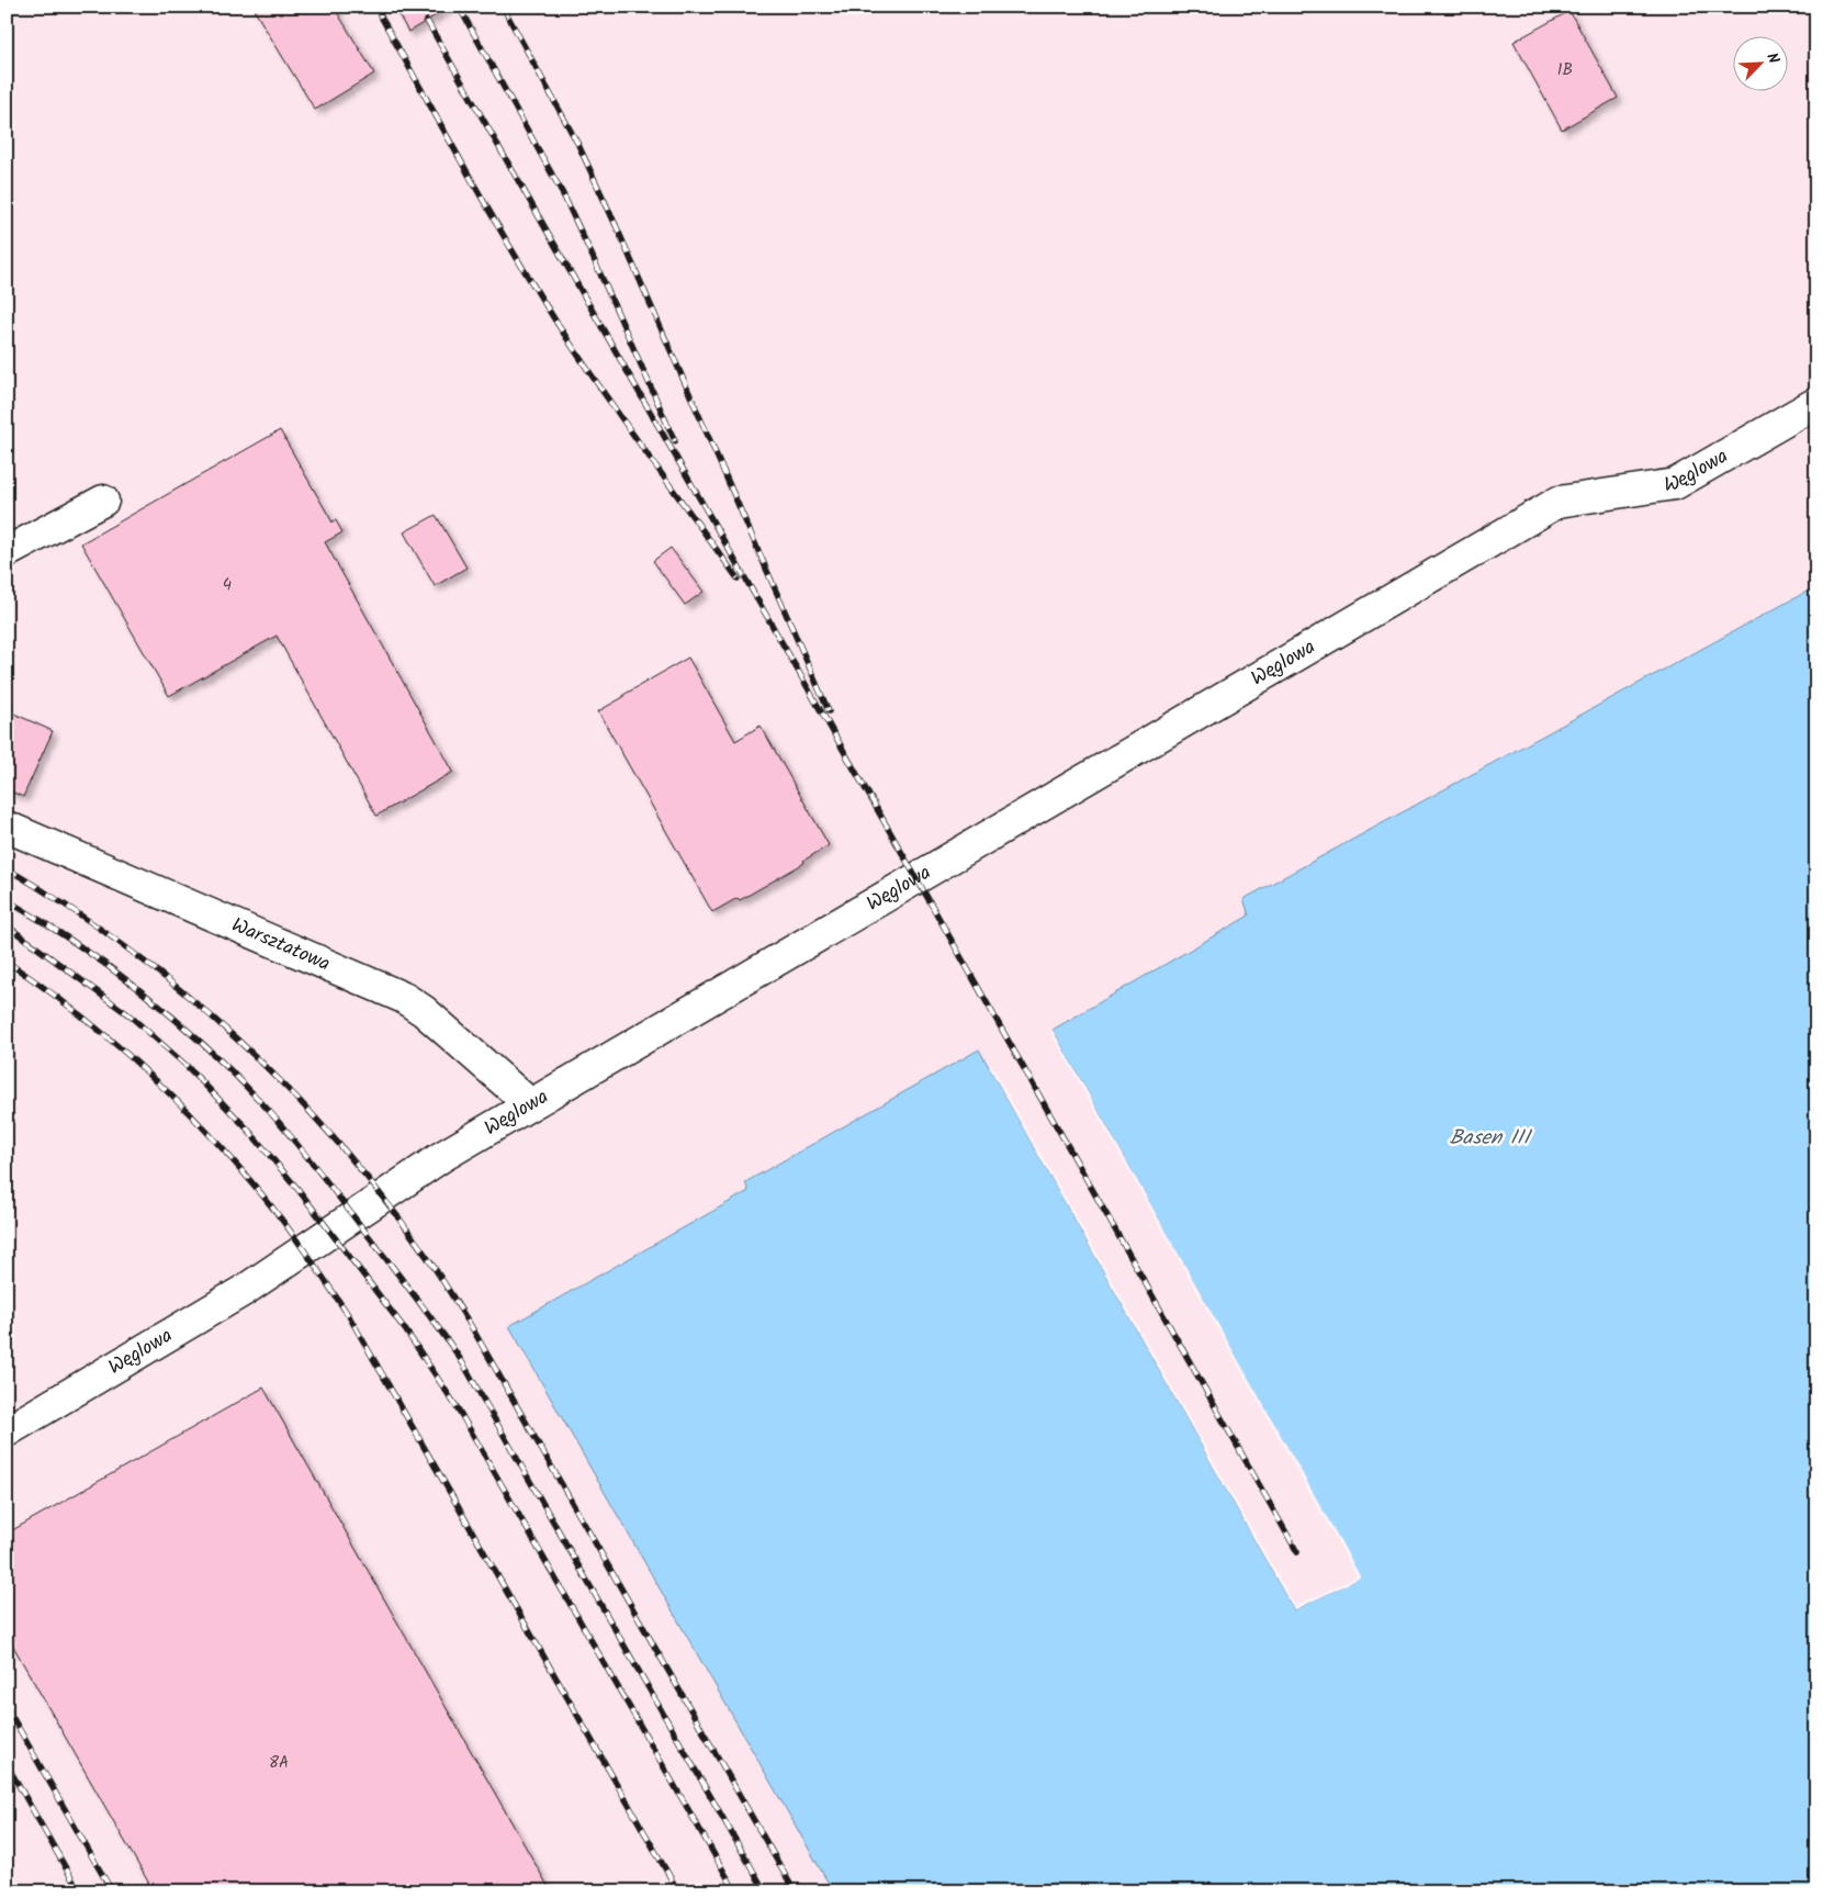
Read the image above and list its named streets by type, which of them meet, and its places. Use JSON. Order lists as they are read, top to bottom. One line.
{"streets":{"lane":["Węglowa","Warsztatowa"]},"crossings":[["Węglowa","Warsztatowa"]],"water":["Basen III"],"house_numbers":["1B","4","8A"],"north":"top right"}
